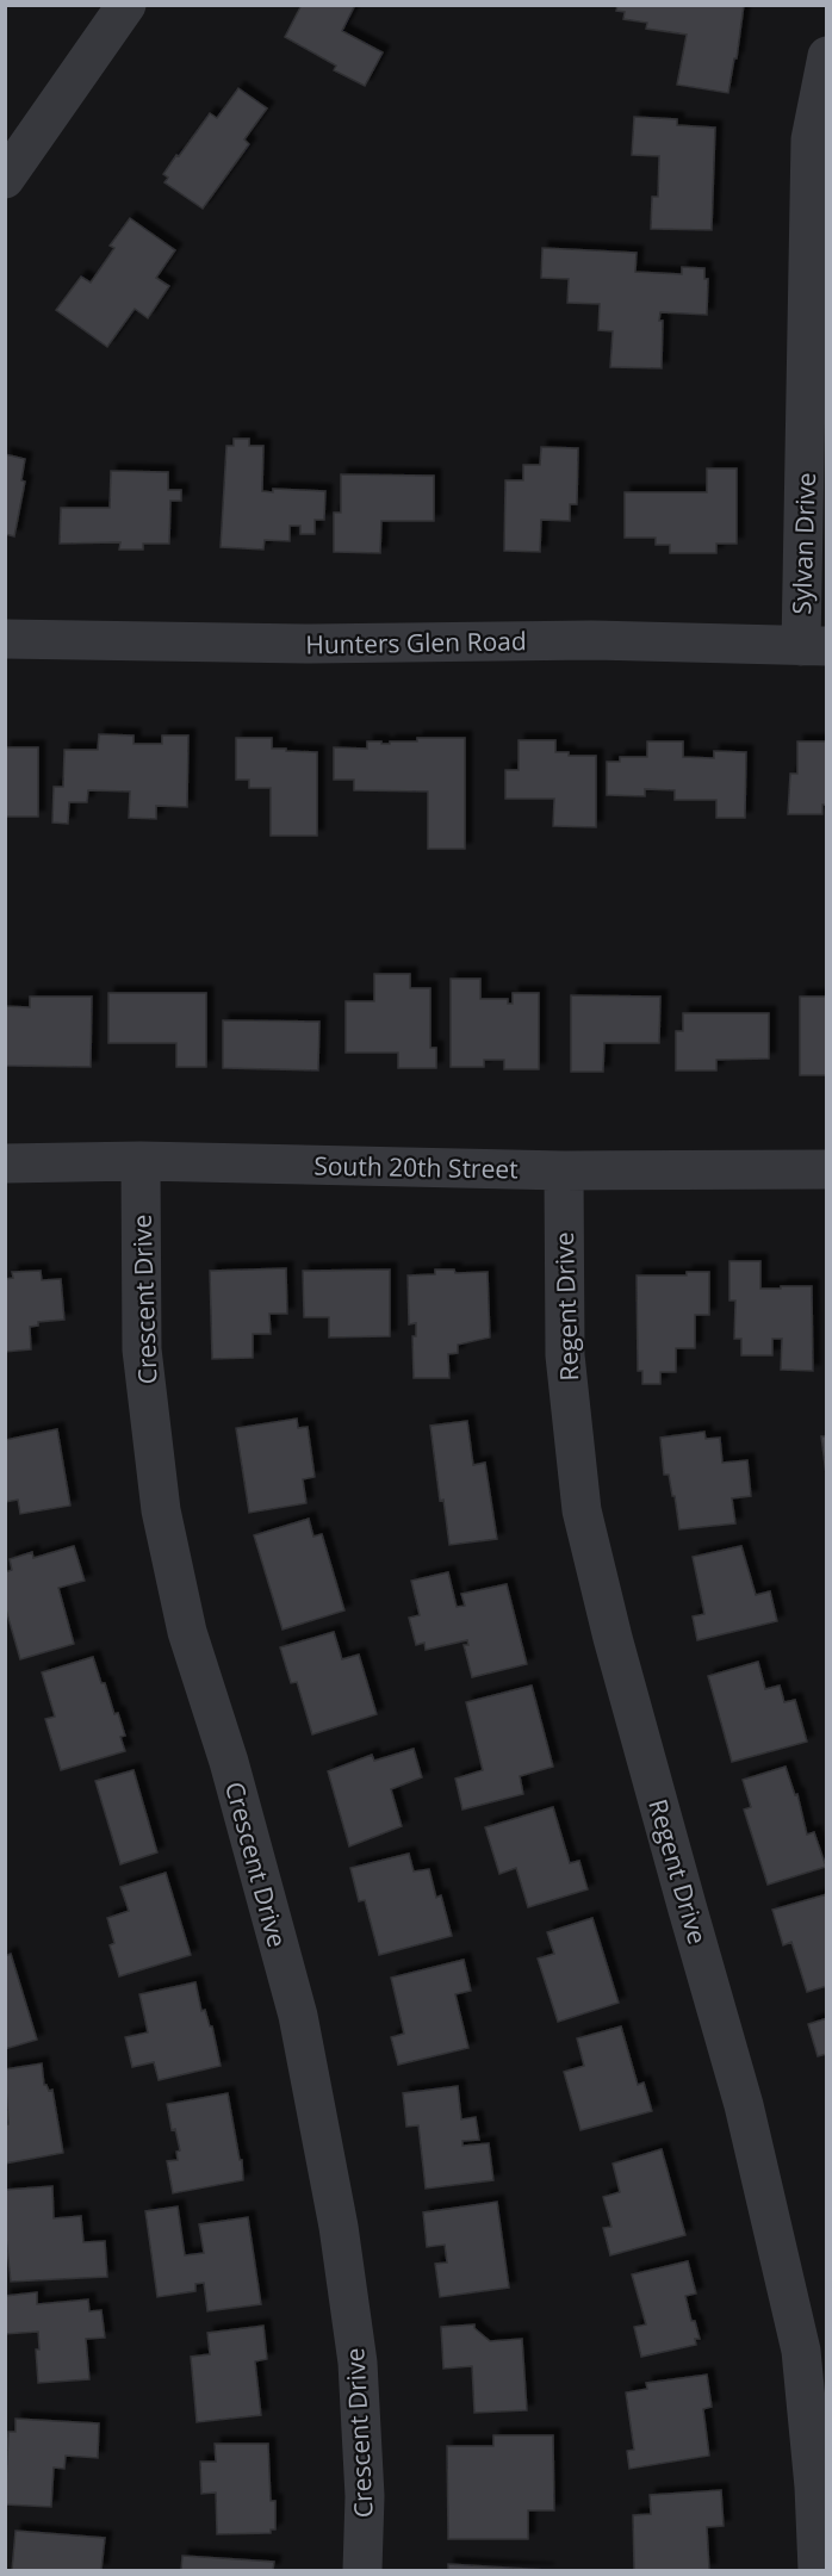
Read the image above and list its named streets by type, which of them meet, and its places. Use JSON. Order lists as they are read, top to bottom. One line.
{"streets":{"street":["Sylvan Drive","Hunters Glen Road","South 20th Street","Crescent Drive","Regent Drive"]},"crossings":[["Sylvan Drive","Hunters Glen Road"],["South 20th Street","Crescent Drive"],["South 20th Street","Regent Drive"]]}
